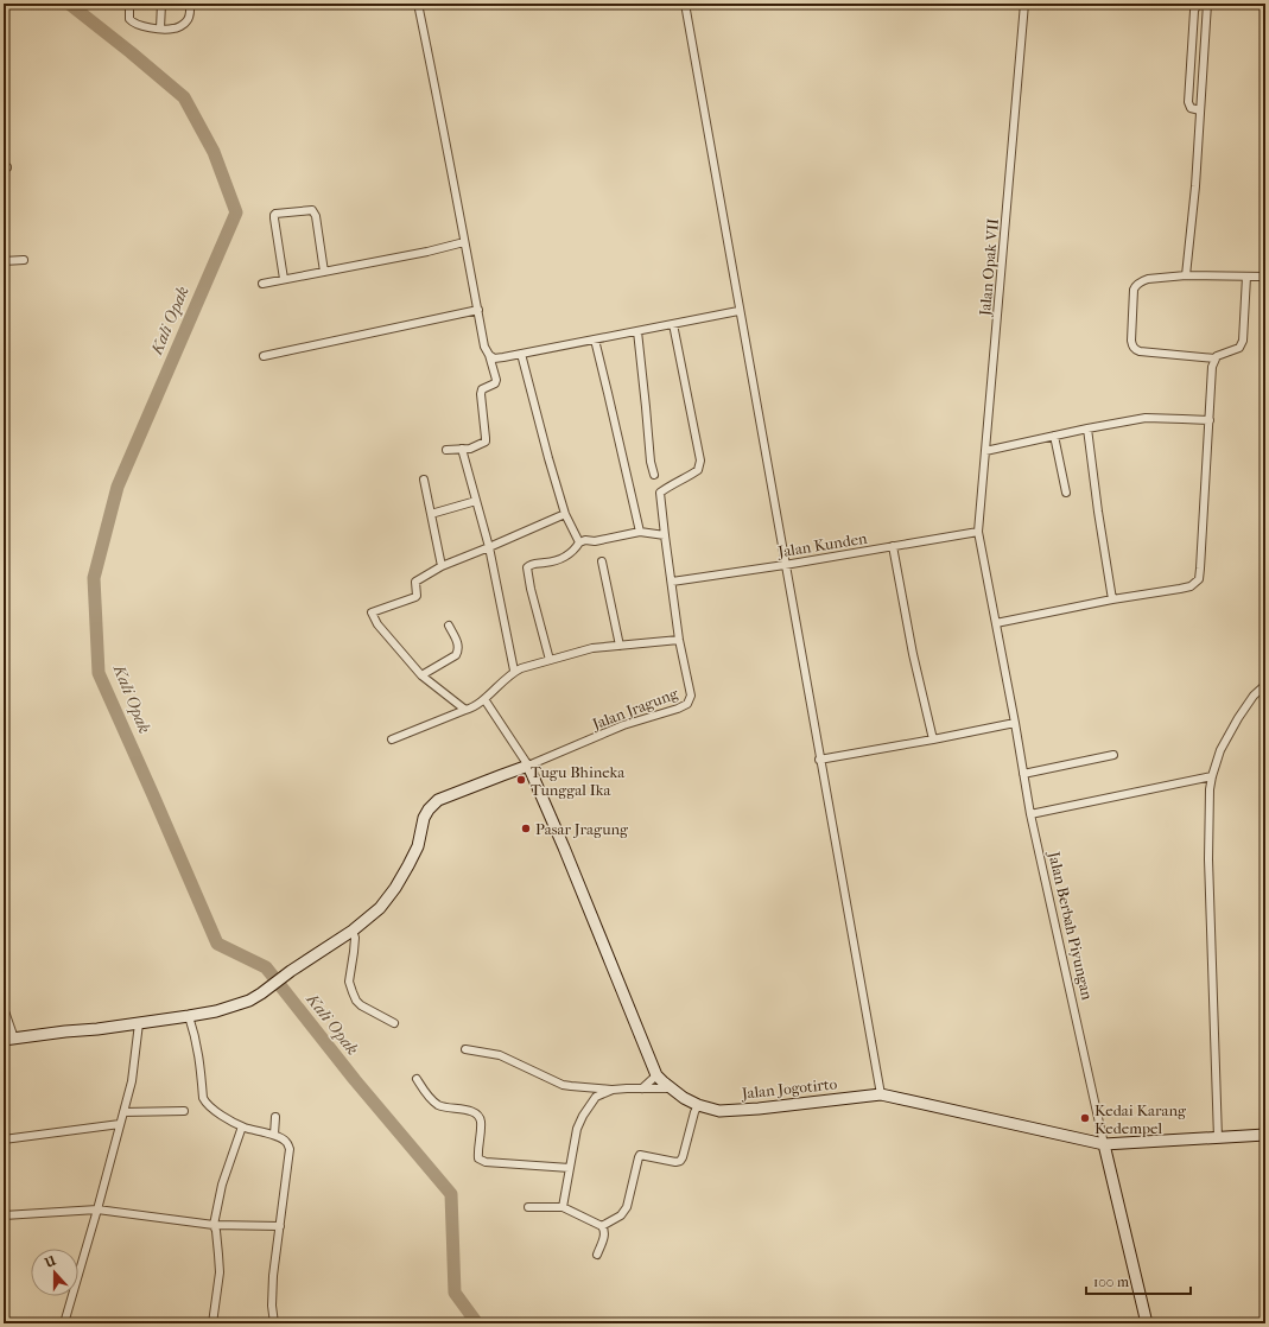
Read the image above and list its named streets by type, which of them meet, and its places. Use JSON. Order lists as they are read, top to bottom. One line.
{"streets":{"street":["Jalan Opak VII","Jalan Kunden","Jalan Jragung","Jalan Berbah Piyungan","Jalan Jogotirto"]},"crossings":[["Jalan Opak VII","Jalan Kunden"],["Jalan Opak VII","Jalan Berbah Piyungan"],["Jalan Kunden","Jalan Jragung"],["Jalan Kunden","Jalan Berbah Piyungan"],["Jalan Jragung","Jalan Jogotirto"],["Jalan Berbah Piyungan","Jalan Jogotirto"]],"water":["Kali Opak"],"places":["Tugu Bhineka Tunggal Ika","Pasar Jragung","Kedai Karang Kedempel"],"scale_bar":"100 m","north":"top"}
